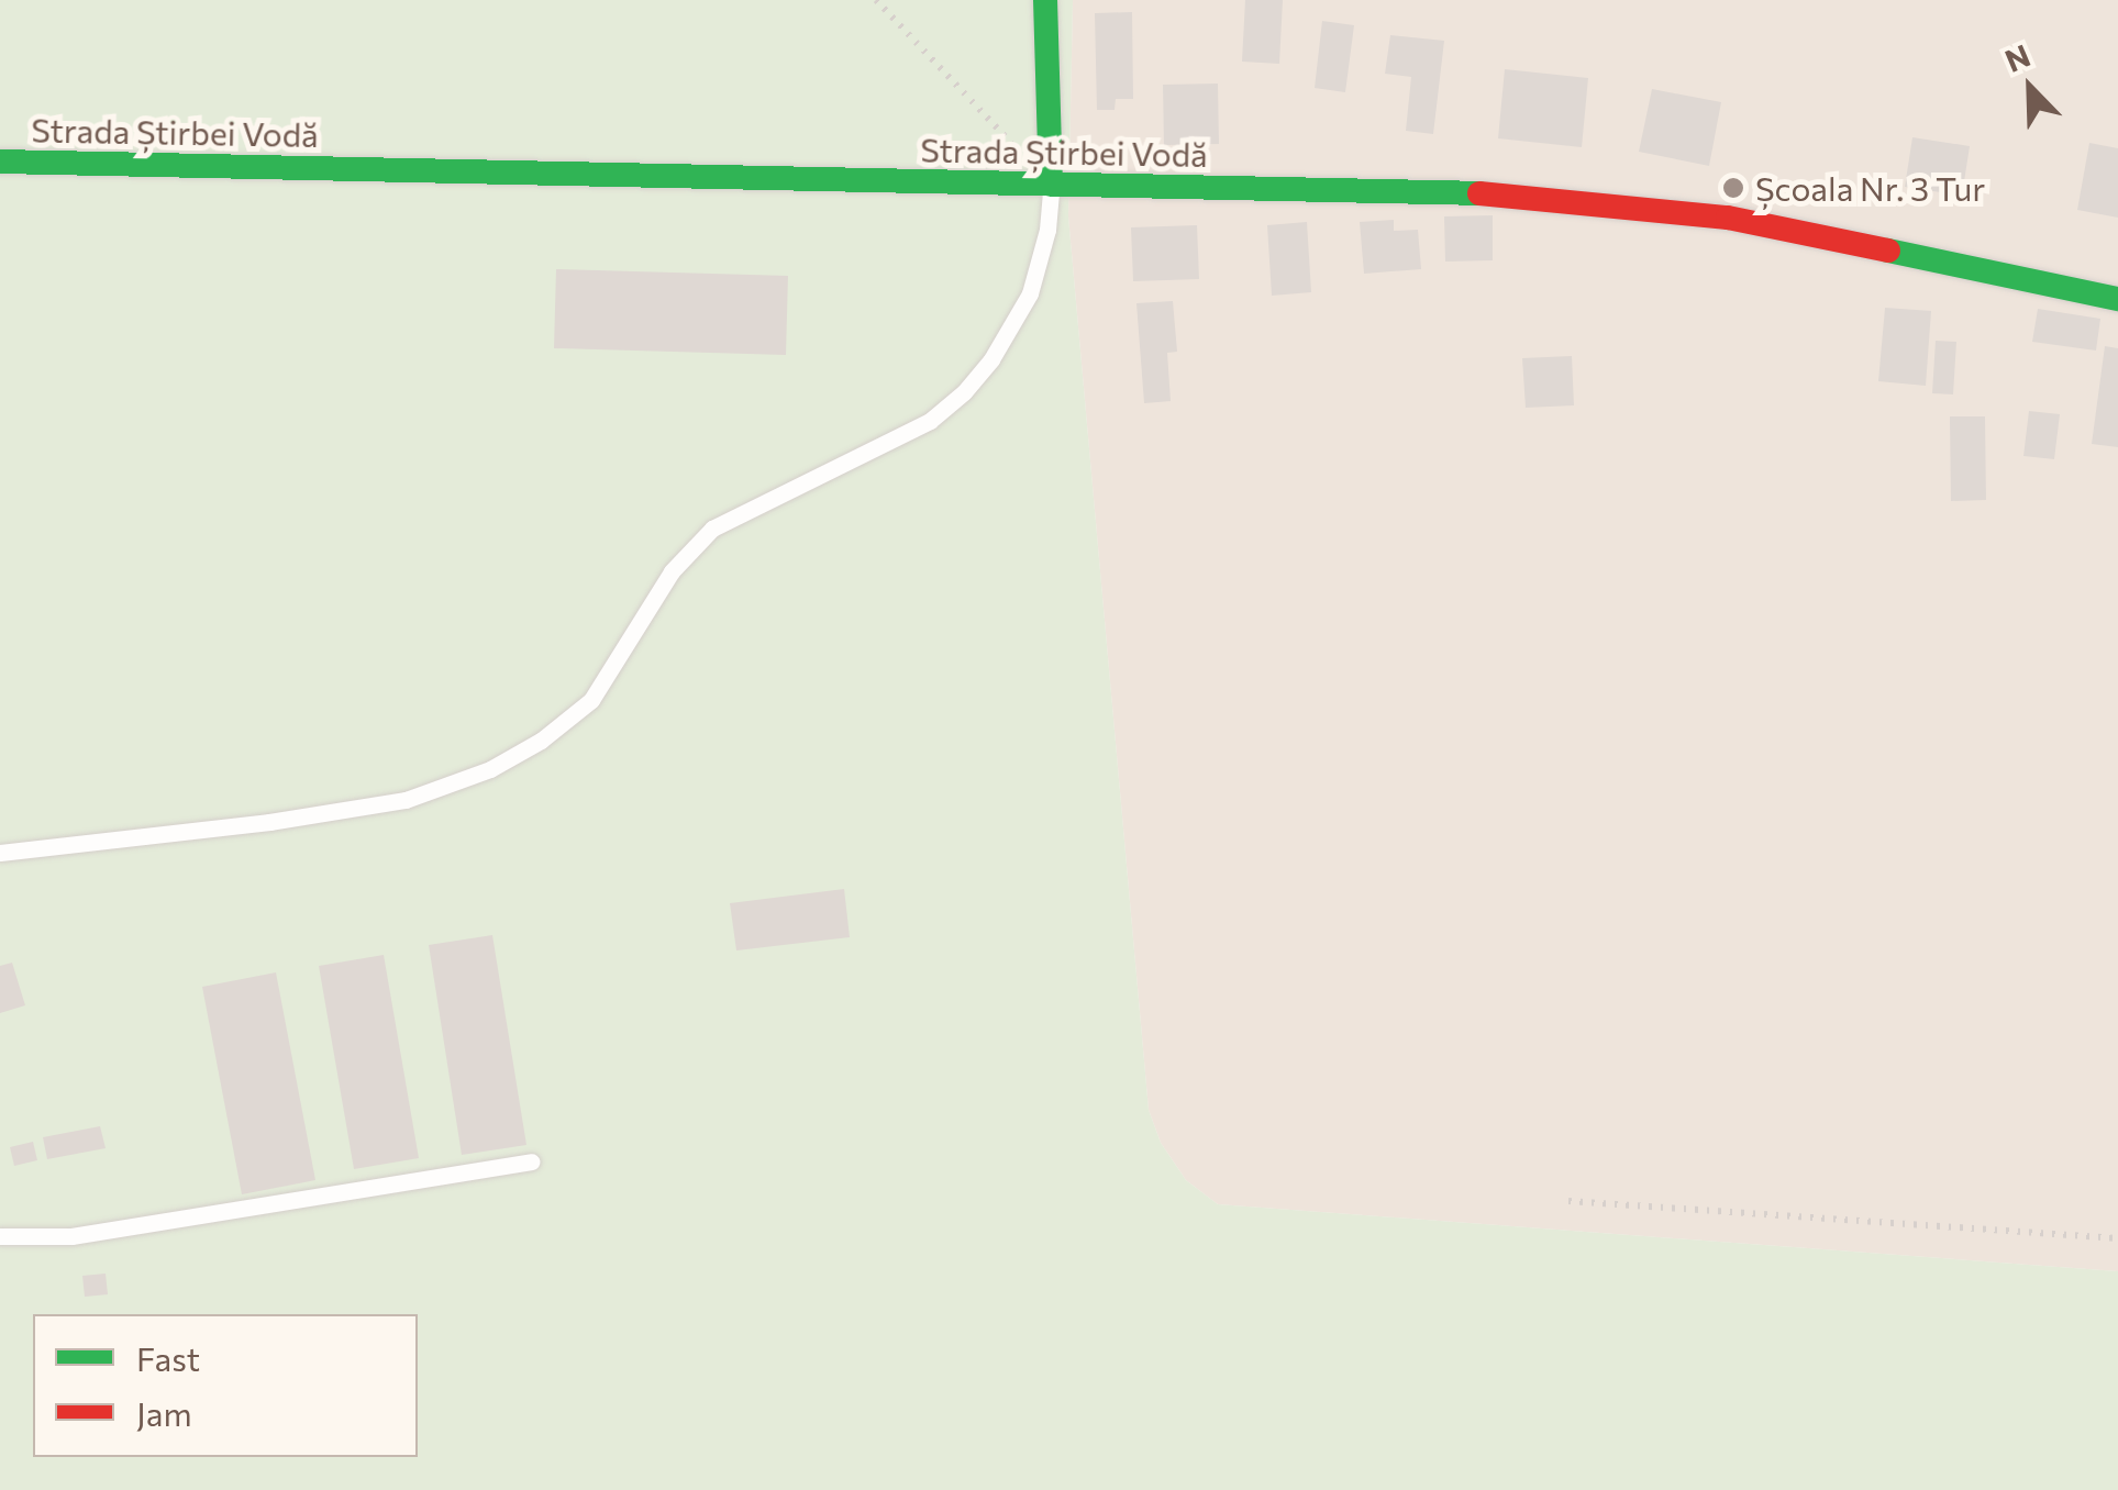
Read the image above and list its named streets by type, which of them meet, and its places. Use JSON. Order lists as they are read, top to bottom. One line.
{"streets":{"main road":["Strada Știrbei Vodă"]},"places":["Școala Nr. 3 Tur"],"legend":["Fast","Jam"],"north":"top left"}
